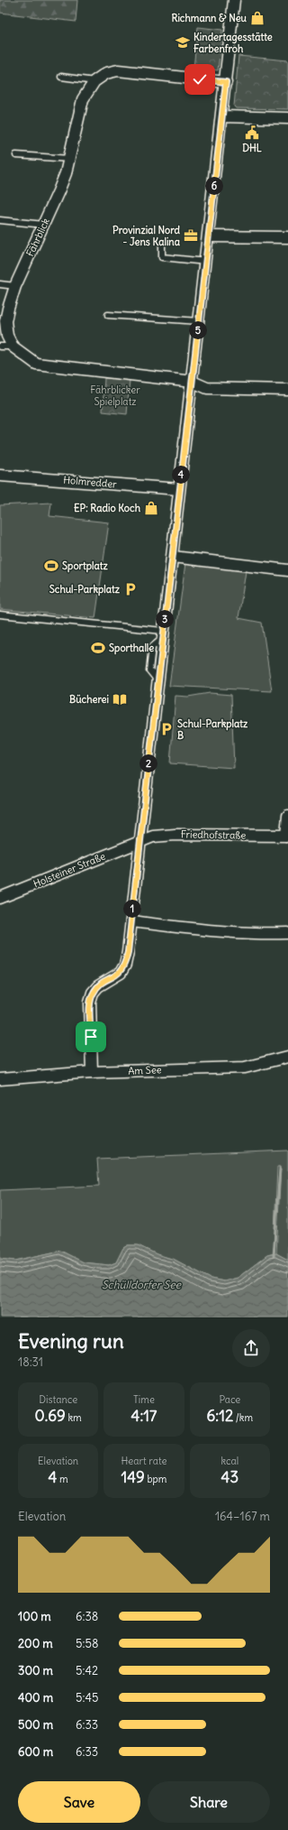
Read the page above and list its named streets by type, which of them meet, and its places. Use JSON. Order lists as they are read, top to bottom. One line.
{"streets":{"street":["Fährblick","Holmredder","Friedhofstraße","Holsteiner Straße","Am See"]},"crossings":[["Friedhofstraße","Holsteiner Straße"]],"water":["Schülldorfer See"],"parks":["Fährblicker Spielplatz"],"places":{"shop":["Richmann & Neu","EP: Radio Koch"],"school or university":["Kindertagesstätte Farbenfroh"],"public building":["DHL"],"office":["Provinzial Nord - Jens Kalina"],"sports":["Sportplatz","Sporthalle"],"parking":["Schul-Parkplatz","Schul-Parkplatz B"],"library":["Bücherei"]},"page":{"pins":["6","5","4","3","2","1"],"heading":["Evening run","18:31"],"stats":[["Distance","0.69 km"],["Time","4:17"],["Pace","6:12 /km"],["Elevation","4 m"],["Heart rate","149 bpm"],["kcal","43"]],"chart":["Elevation","164–167 m"],"list":[{"name":"100 m","note":"6:38"},{"name":"200 m","note":"5:58"},{"name":"300 m","note":"5:42"},{"name":"400 m","note":"5:45"},{"name":"500 m","note":"6:33"},{"name":"600 m","note":"6:33"}],"buttons":["Save","Share"]}}
